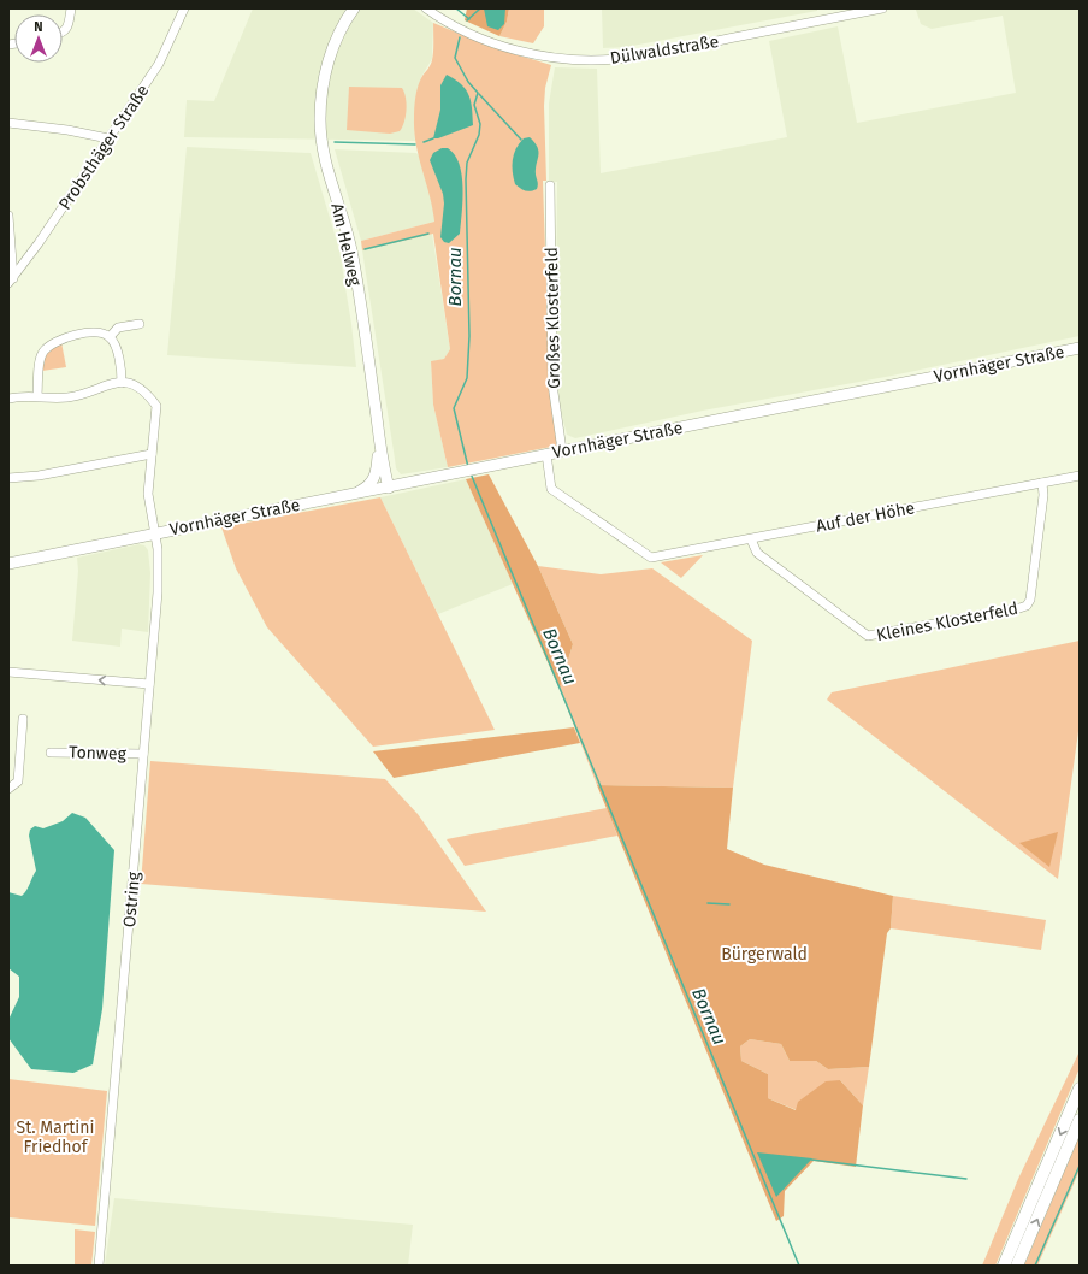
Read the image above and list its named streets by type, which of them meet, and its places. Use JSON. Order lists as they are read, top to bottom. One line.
{"streets":{"main road":["Am Helweg","Vornhäger Straße"],"street":["Dülwaldstraße","Probsthäger Straße","Großes Klosterfeld","Auf der Höhe","Kleines Klosterfeld","Tonweg","Ostring"]},"crossings":[["Am Helweg","Vornhäger Straße"],["Großes Klosterfeld","Vornhäger Straße"],["Vornhäger Straße","Auf der Höhe"],["Vornhäger Straße","Ostring"],["Auf der Höhe","Kleines Klosterfeld"],["Tonweg","Ostring"]],"water":["Bornau"],"parks":["Bürgerwald","St. Martini Friedhof"],"north":"top"}
